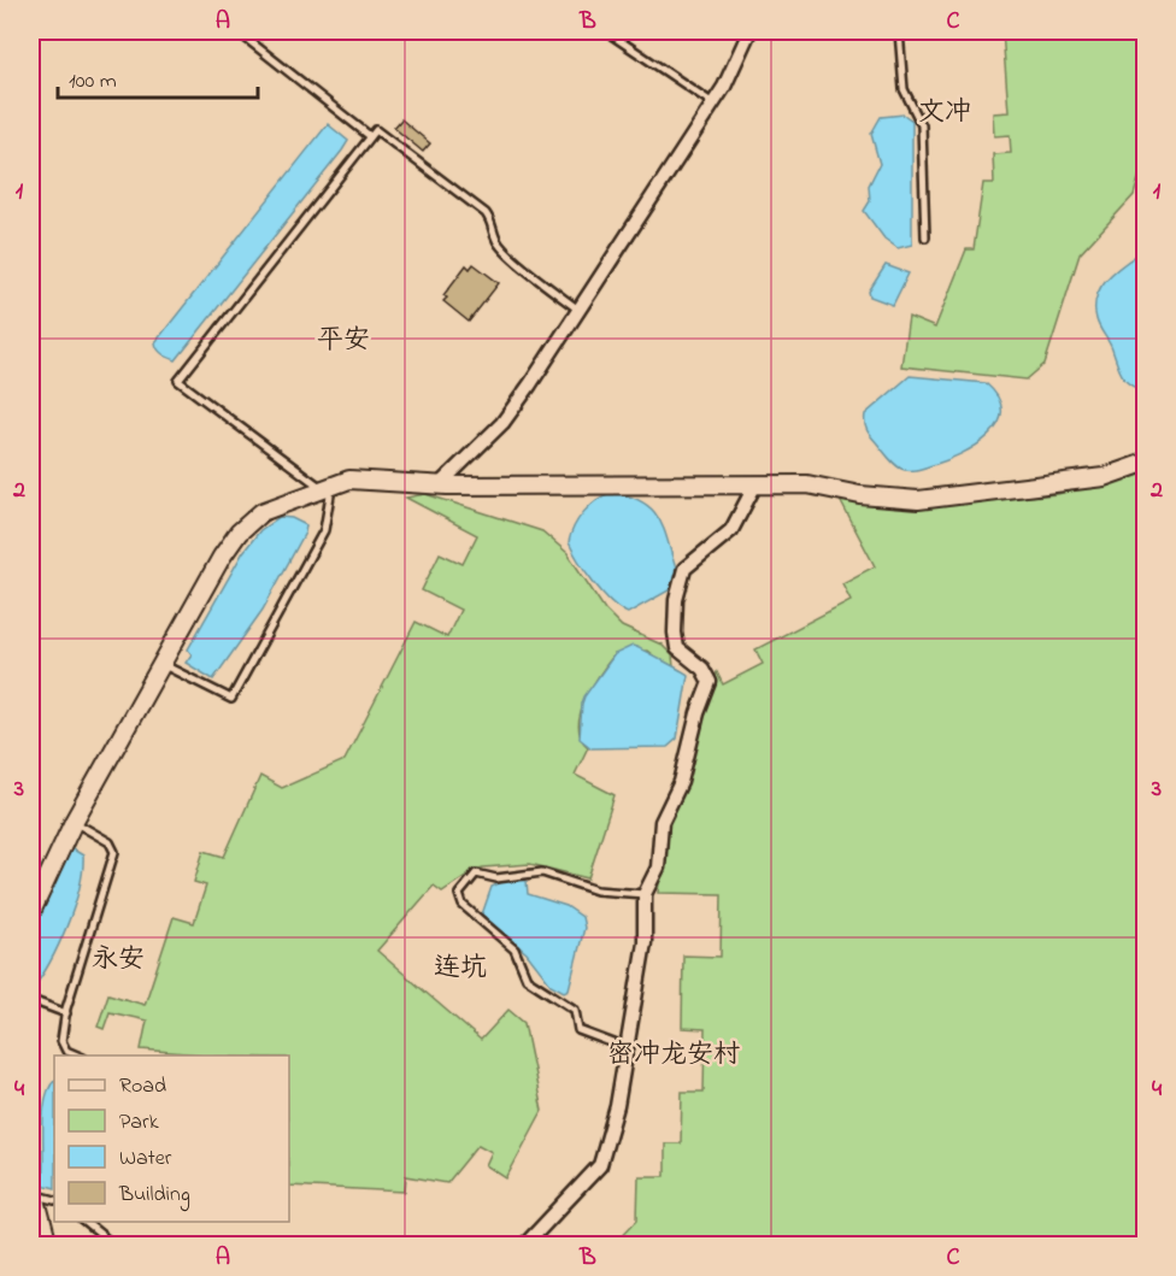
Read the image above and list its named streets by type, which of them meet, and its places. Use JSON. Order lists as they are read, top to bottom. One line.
{"districts":["文冲","平安","永安","连坑","密冲龙安村"],"legend":["Road","Park","Water","Building"],"scale_bar":"100 m","grid":{"columns":["A","B","C"],"rows":["1","2","3","4"]}}
